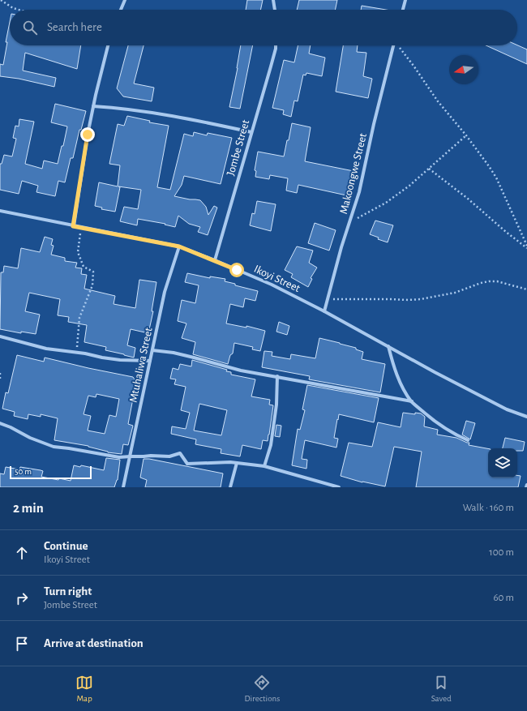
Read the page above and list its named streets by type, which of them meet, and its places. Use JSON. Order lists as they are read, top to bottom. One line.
{"streets":{"street":["Jombe Street","Makoongwe Street","Ikoyi Street","Mtuhaliwa Street"]},"crossings":[["Jombe Street","Ikoyi Street"],["Makoongwe Street","Ikoyi Street"],["Ikoyi Street","Mtuhaliwa Street"]],"scale_bar":"50 m","north":"left","page":{"search":"Search here","scale":"50 m","heading":["2 min","Walk · 160 m"],"list":[["Continue","Ikoyi Street","100 m"],["Turn right","Jombe Street","60 m"],"Arrive at destination"],"nav":["Map","Directions","Saved"]}}
